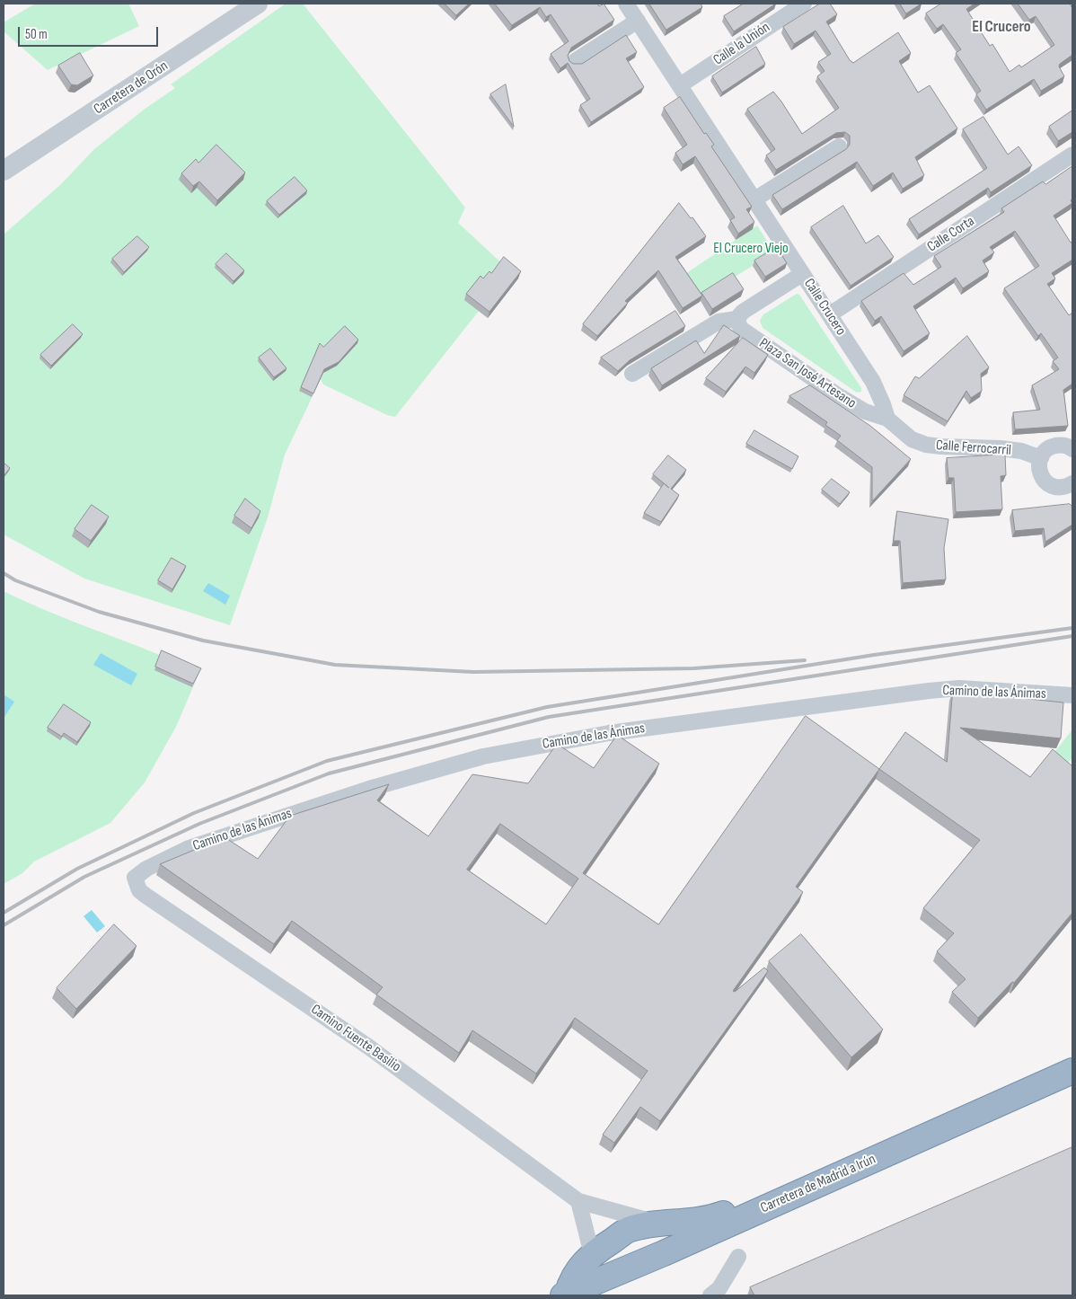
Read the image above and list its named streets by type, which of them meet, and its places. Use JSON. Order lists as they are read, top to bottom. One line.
{"streets":{"highway":["Carretera de Madrid a Irún"],"street":["Calle la Unión","Carretera de Orón","Calle Corta","Calle Crucero","Plaza San José Artesano","Calle Ferrocarril","Camino de las Ánimas","Camino Fuente Basilio"]},"crossings":[["Calle la Unión","Calle Crucero"],["Calle Corta","Calle Crucero"],["Calle Crucero","Plaza San José Artesano"],["Calle Crucero","Calle Ferrocarril"],["Plaza San José Artesano","Calle Ferrocarril"],["Camino de las Ánimas","Camino Fuente Basilio"]],"districts":["El Crucero"],"parks":["El Crucero Viejo"],"scale_bar":"50 m"}
